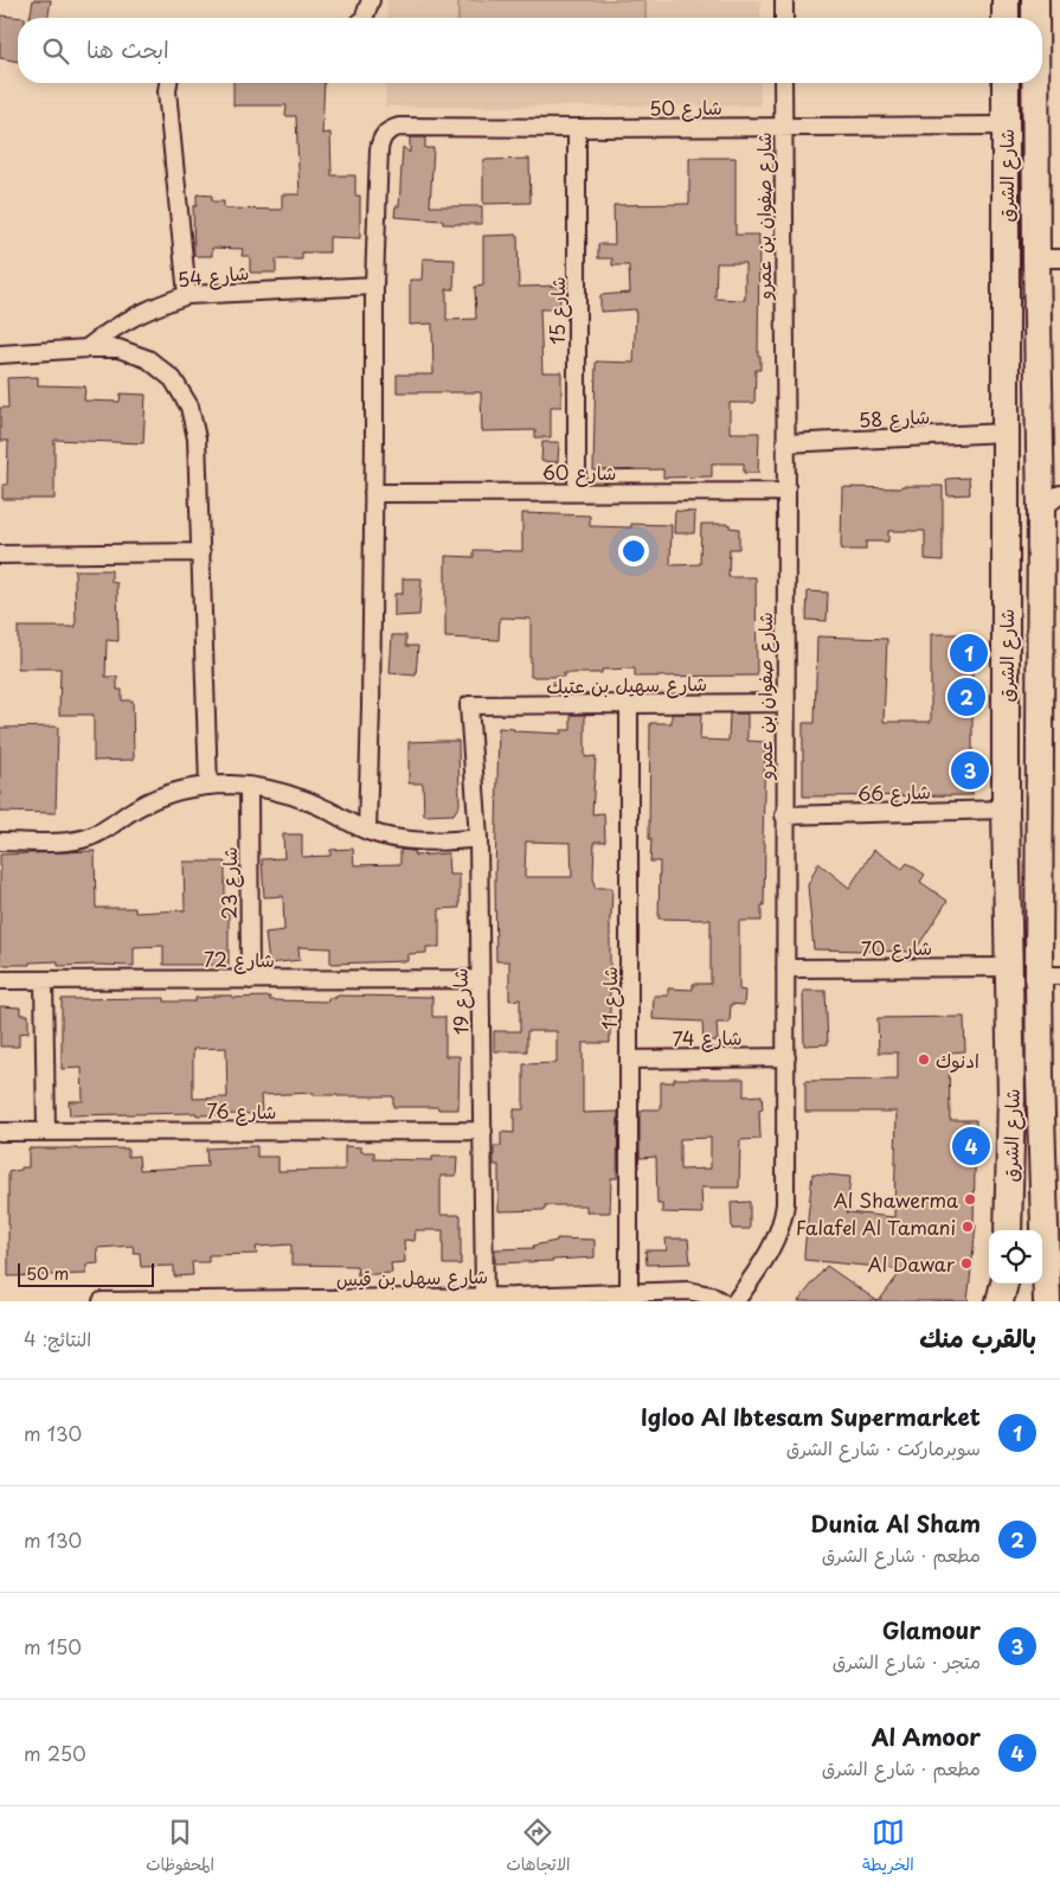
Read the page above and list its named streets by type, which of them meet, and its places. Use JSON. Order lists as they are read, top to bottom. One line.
{"streets":{"main road":["شارع الشرق"],"street":["شارع 50","شارع صفوان بن عمرو","شارع 54","شارع 15","شارع 58","شارع 60","شارع سهيل بن عتيك","شارع 66","شارع 23","شارع 70","شارع 72","شارع 11","شارع 19","شارع 74","شارع 76","شارع سهل بن قيس"]},"crossings":[["شارع 50","شارع الشرق"],["شارع 50","شارع صفوان بن عمرو"],["شارع 50","شارع 54"],["شارع 50","شارع 15"],["شارع الشرق","شارع 58"],["شارع الشرق","شارع 66"],["شارع الشرق","شارع 70"],["شارع صفوان بن عمرو","شارع 58"],["شارع صفوان بن عمرو","شارع 60"],["شارع صفوان بن عمرو","شارع سهيل بن عتيك"],["شارع صفوان بن عمرو","شارع 66"],["شارع صفوان بن عمرو","شارع 70"],["شارع صفوان بن عمرو","شارع 74"],["شارع 15","شارع 60"],["شارع سهيل بن عتيك","شارع 11"],["شارع سهيل بن عتيك","شارع 19"],["شارع 23","شارع 72"],["شارع 72","شارع 19"],["شارع 11","شارع 74"],["شارع 11","شارع سهل بن قيس"],["شارع 19","شارع 76"],["شارع 19","شارع سهل بن قيس"]],"places":["ادنوك","Al Shawerma","Falafel Al Tamani","Al Dawar"],"scale_bar":"50 m","page":{"search":"ابحث هنا","pins":["1","2","3","4"],"scale":"50 m","heading":["بالقرب منك","النتائج: 4"],"list":[{"mark":"1","name":"Igloo Al Ibtesam Supermarket","note":"سوبرماركت · شارع الشرق","value":"130 m"},{"mark":"2","name":"Dunia Al Sham","note":"مطعم · شارع الشرق","value":"130 m"},{"mark":"3","name":"Glamour","note":"متجر · شارع الشرق","value":"150 m"},{"mark":"4","name":"Al Amoor","note":"مطعم · شارع الشرق","value":"250 m"}],"nav":["الخريطة","الاتجاهات","المحفوظات"]}}
